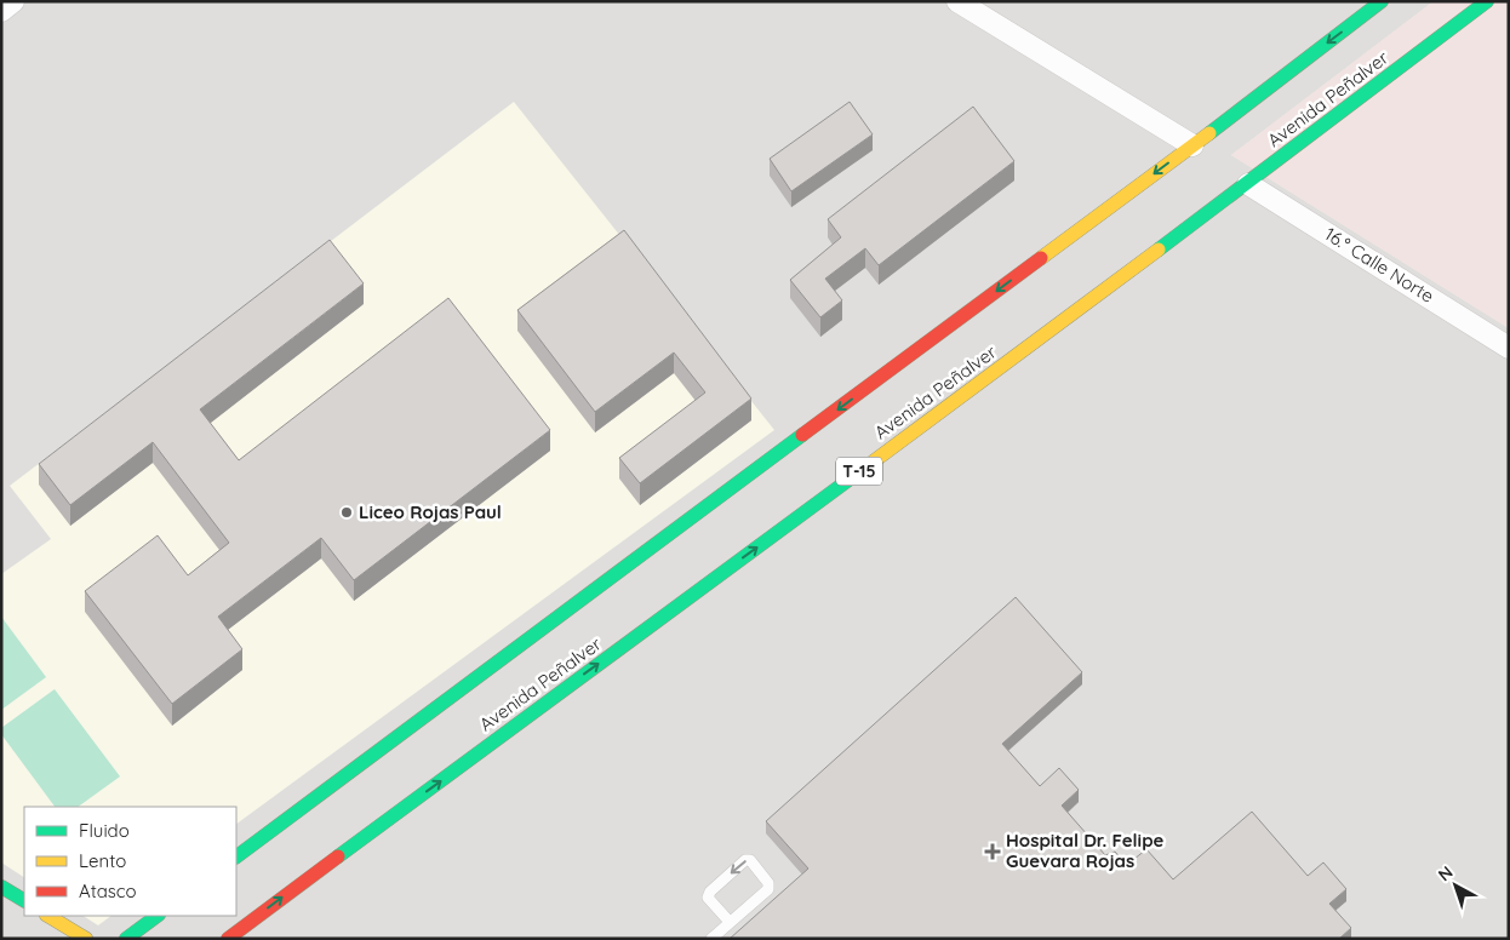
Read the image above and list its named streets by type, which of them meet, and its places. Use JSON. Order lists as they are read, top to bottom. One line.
{"streets":{"main road":["Avenida Peñalver","T-15"],"street":["16.° Calle Norte"]},"crossings":[["Avenida Peñalver","16.° Calle Norte"]],"places":{"other":["Liceo Rojas Paul"],"health":["Hospital Dr. Felipe Guevara Rojas"]},"legend":["Fluido","Lento","Atasco"],"north":"top left"}
